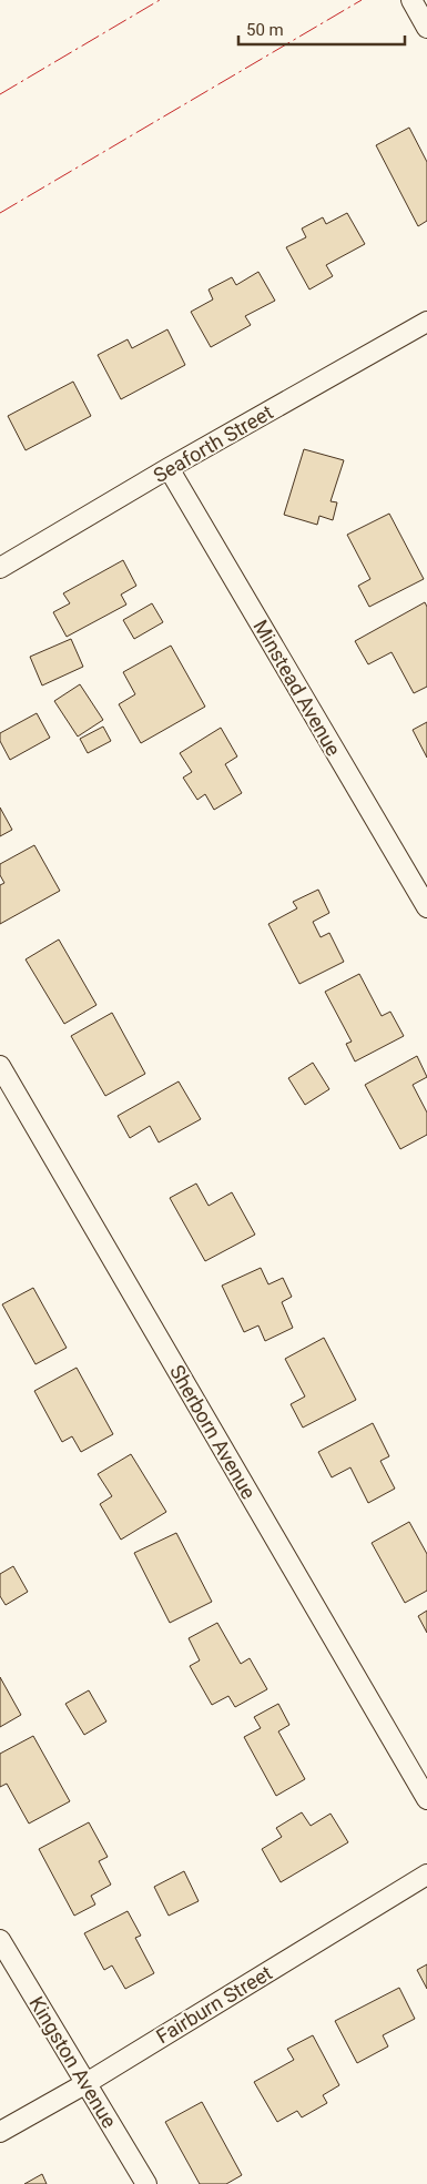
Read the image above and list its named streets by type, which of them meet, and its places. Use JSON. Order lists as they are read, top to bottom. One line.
{"streets":{"street":["Seaforth Street","Minstead Avenue","Sherborn Avenue","Fairburn Street","Kingston Avenue"]},"crossings":[["Seaforth Street","Minstead Avenue"],["Fairburn Street","Kingston Avenue"]],"scale_bar":"50 m"}
